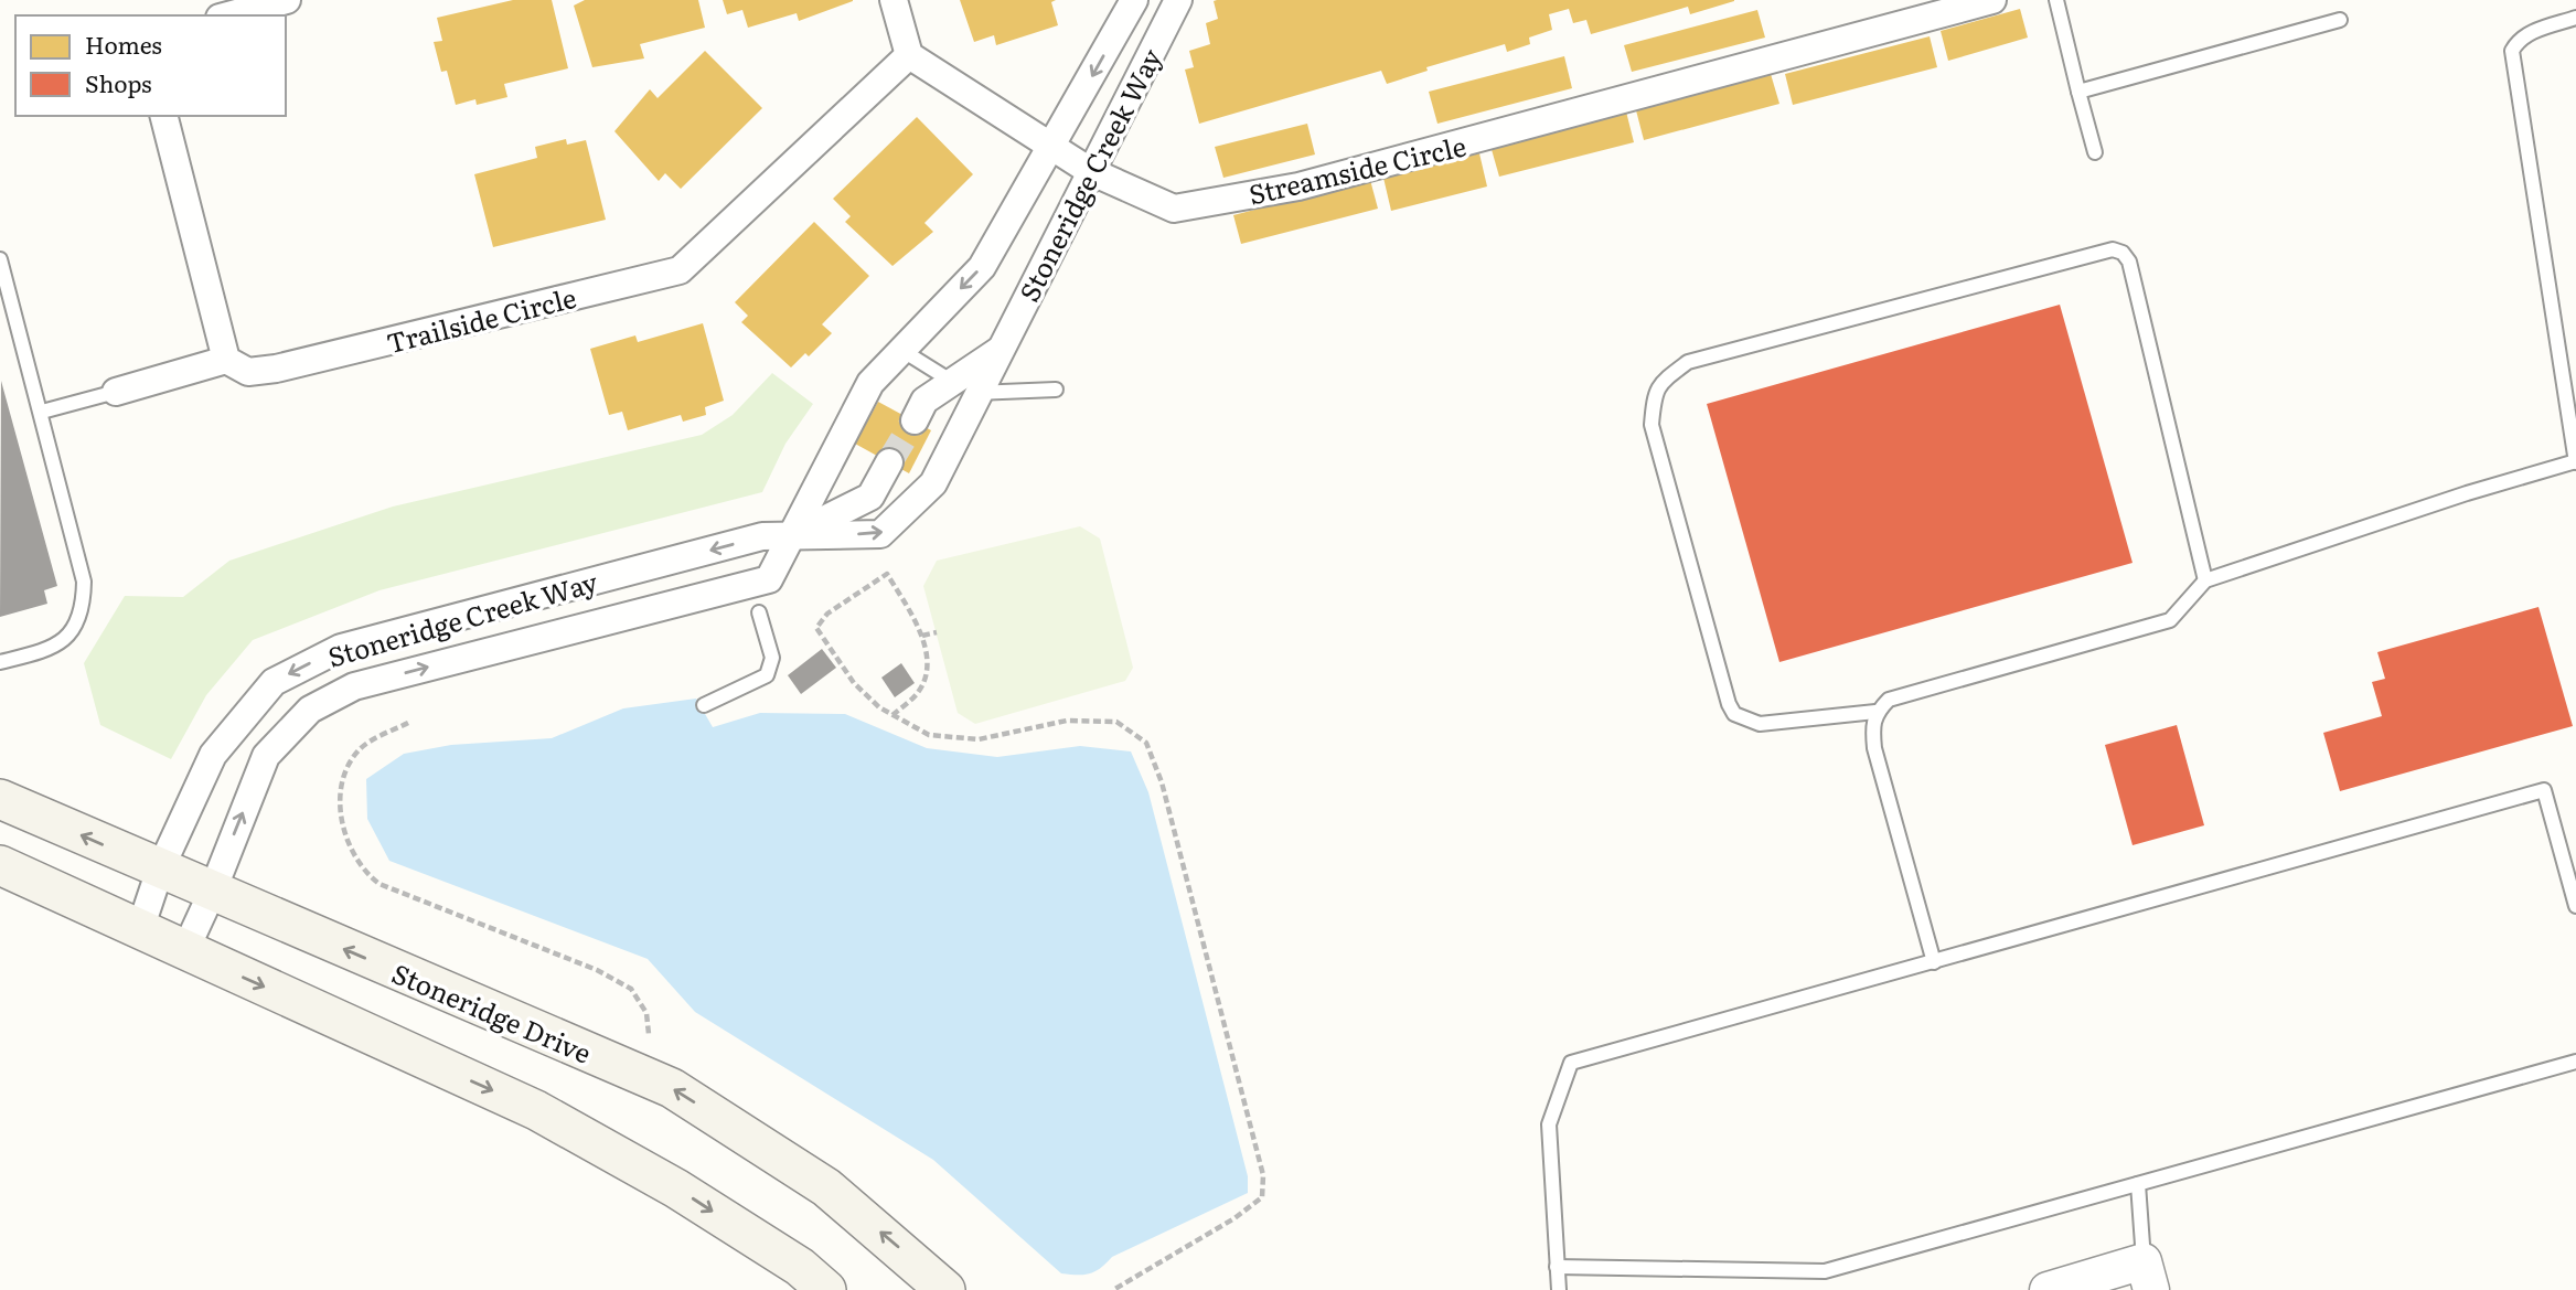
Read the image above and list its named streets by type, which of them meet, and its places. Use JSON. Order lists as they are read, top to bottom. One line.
{"streets":{"main road":["Stoneridge Drive"],"street":["Streamside Circle","Stoneridge Creek Way","Trailside Circle"]},"crossings":[["Streamside Circle","Stoneridge Creek Way"],["Streamside Circle","Trailside Circle"],["Stoneridge Creek Way","Stoneridge Drive"]],"legend":["Homes","Shops"]}
